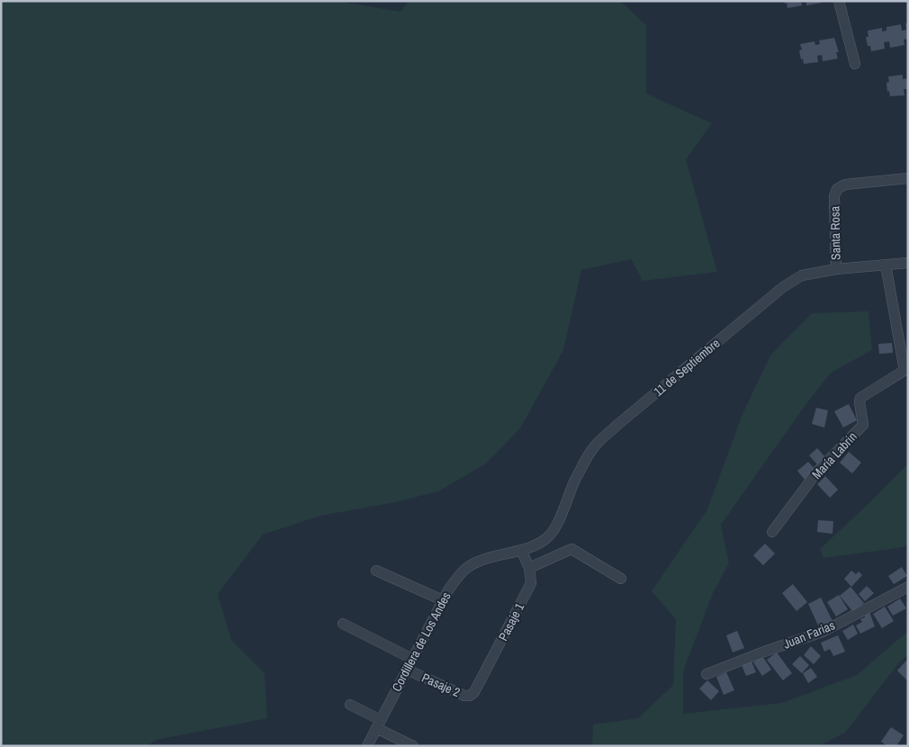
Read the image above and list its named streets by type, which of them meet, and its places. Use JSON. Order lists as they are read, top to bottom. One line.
{"streets":{"street":["Santa Rosa","11 de Septiembre","María Labrin","Pasaje 1","Juan Farias","Cordillera de Los Andes","Pasaje 2"]},"crossings":[["Santa Rosa","11 de Septiembre"],["11 de Septiembre","Pasaje 1"],["11 de Septiembre","Cordillera de Los Andes"],["Pasaje 1","Cordillera de Los Andes"],["Pasaje 1","Pasaje 2"],["Cordillera de Los Andes","Pasaje 2"]]}
